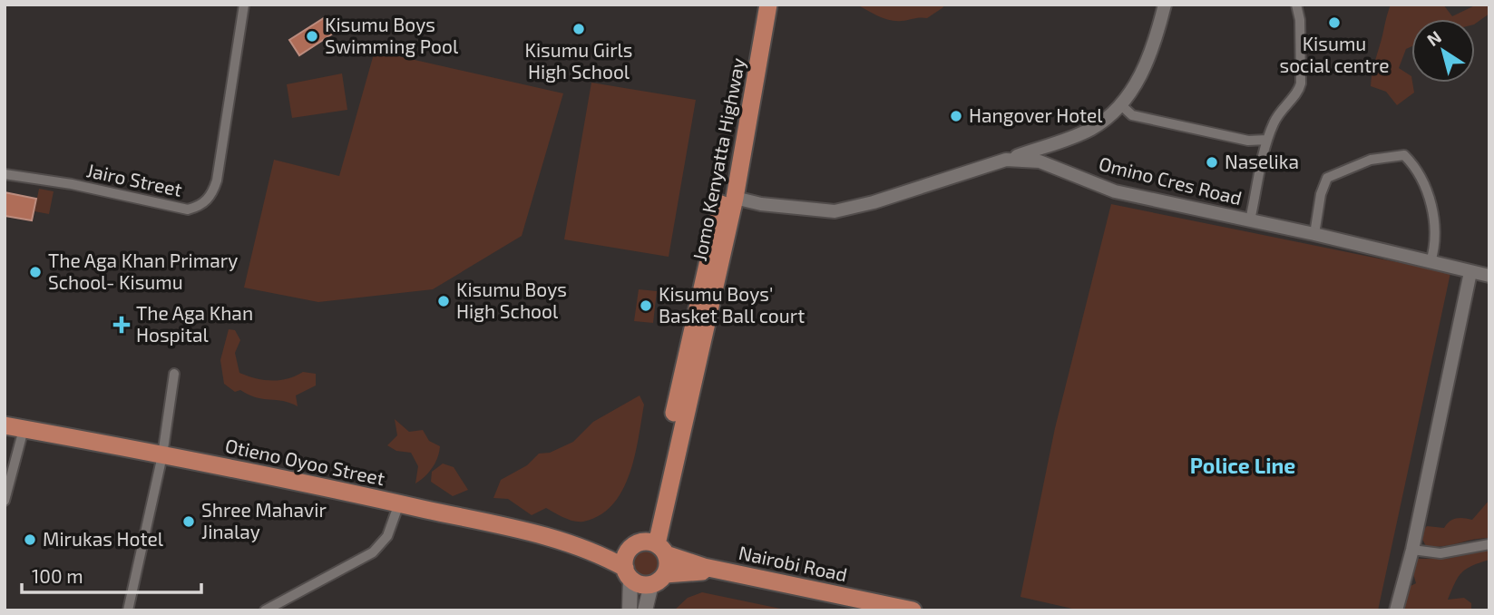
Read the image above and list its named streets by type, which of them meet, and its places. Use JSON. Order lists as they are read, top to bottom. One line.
{"streets":{"highway":["Jomo Kenyatta Highway","Otieno Oyoo Street","Nairobi Road"],"street":["Jairo Street","Omino Cres Road"]},"crossings":[["Jomo Kenyatta Highway","Omino Cres Road"],["Jomo Kenyatta Highway","Nairobi Road"]],"districts":["Police Line"],"places":{"other":["Kisumu social centre","Kisumu Girls High School","Kisumu Boys Swimming Pool","Hangover Hotel","Naselika","The Aga Khan Primary School- Kisumu","Kisumu Boys High School","Kisumu Boys' Basket Ball court","Shree Mahavir Jinalay","Mirukas Hotel"],"health":["The Aga Khan Hospital"]},"scale_bar":"100 m","north":"top left"}
